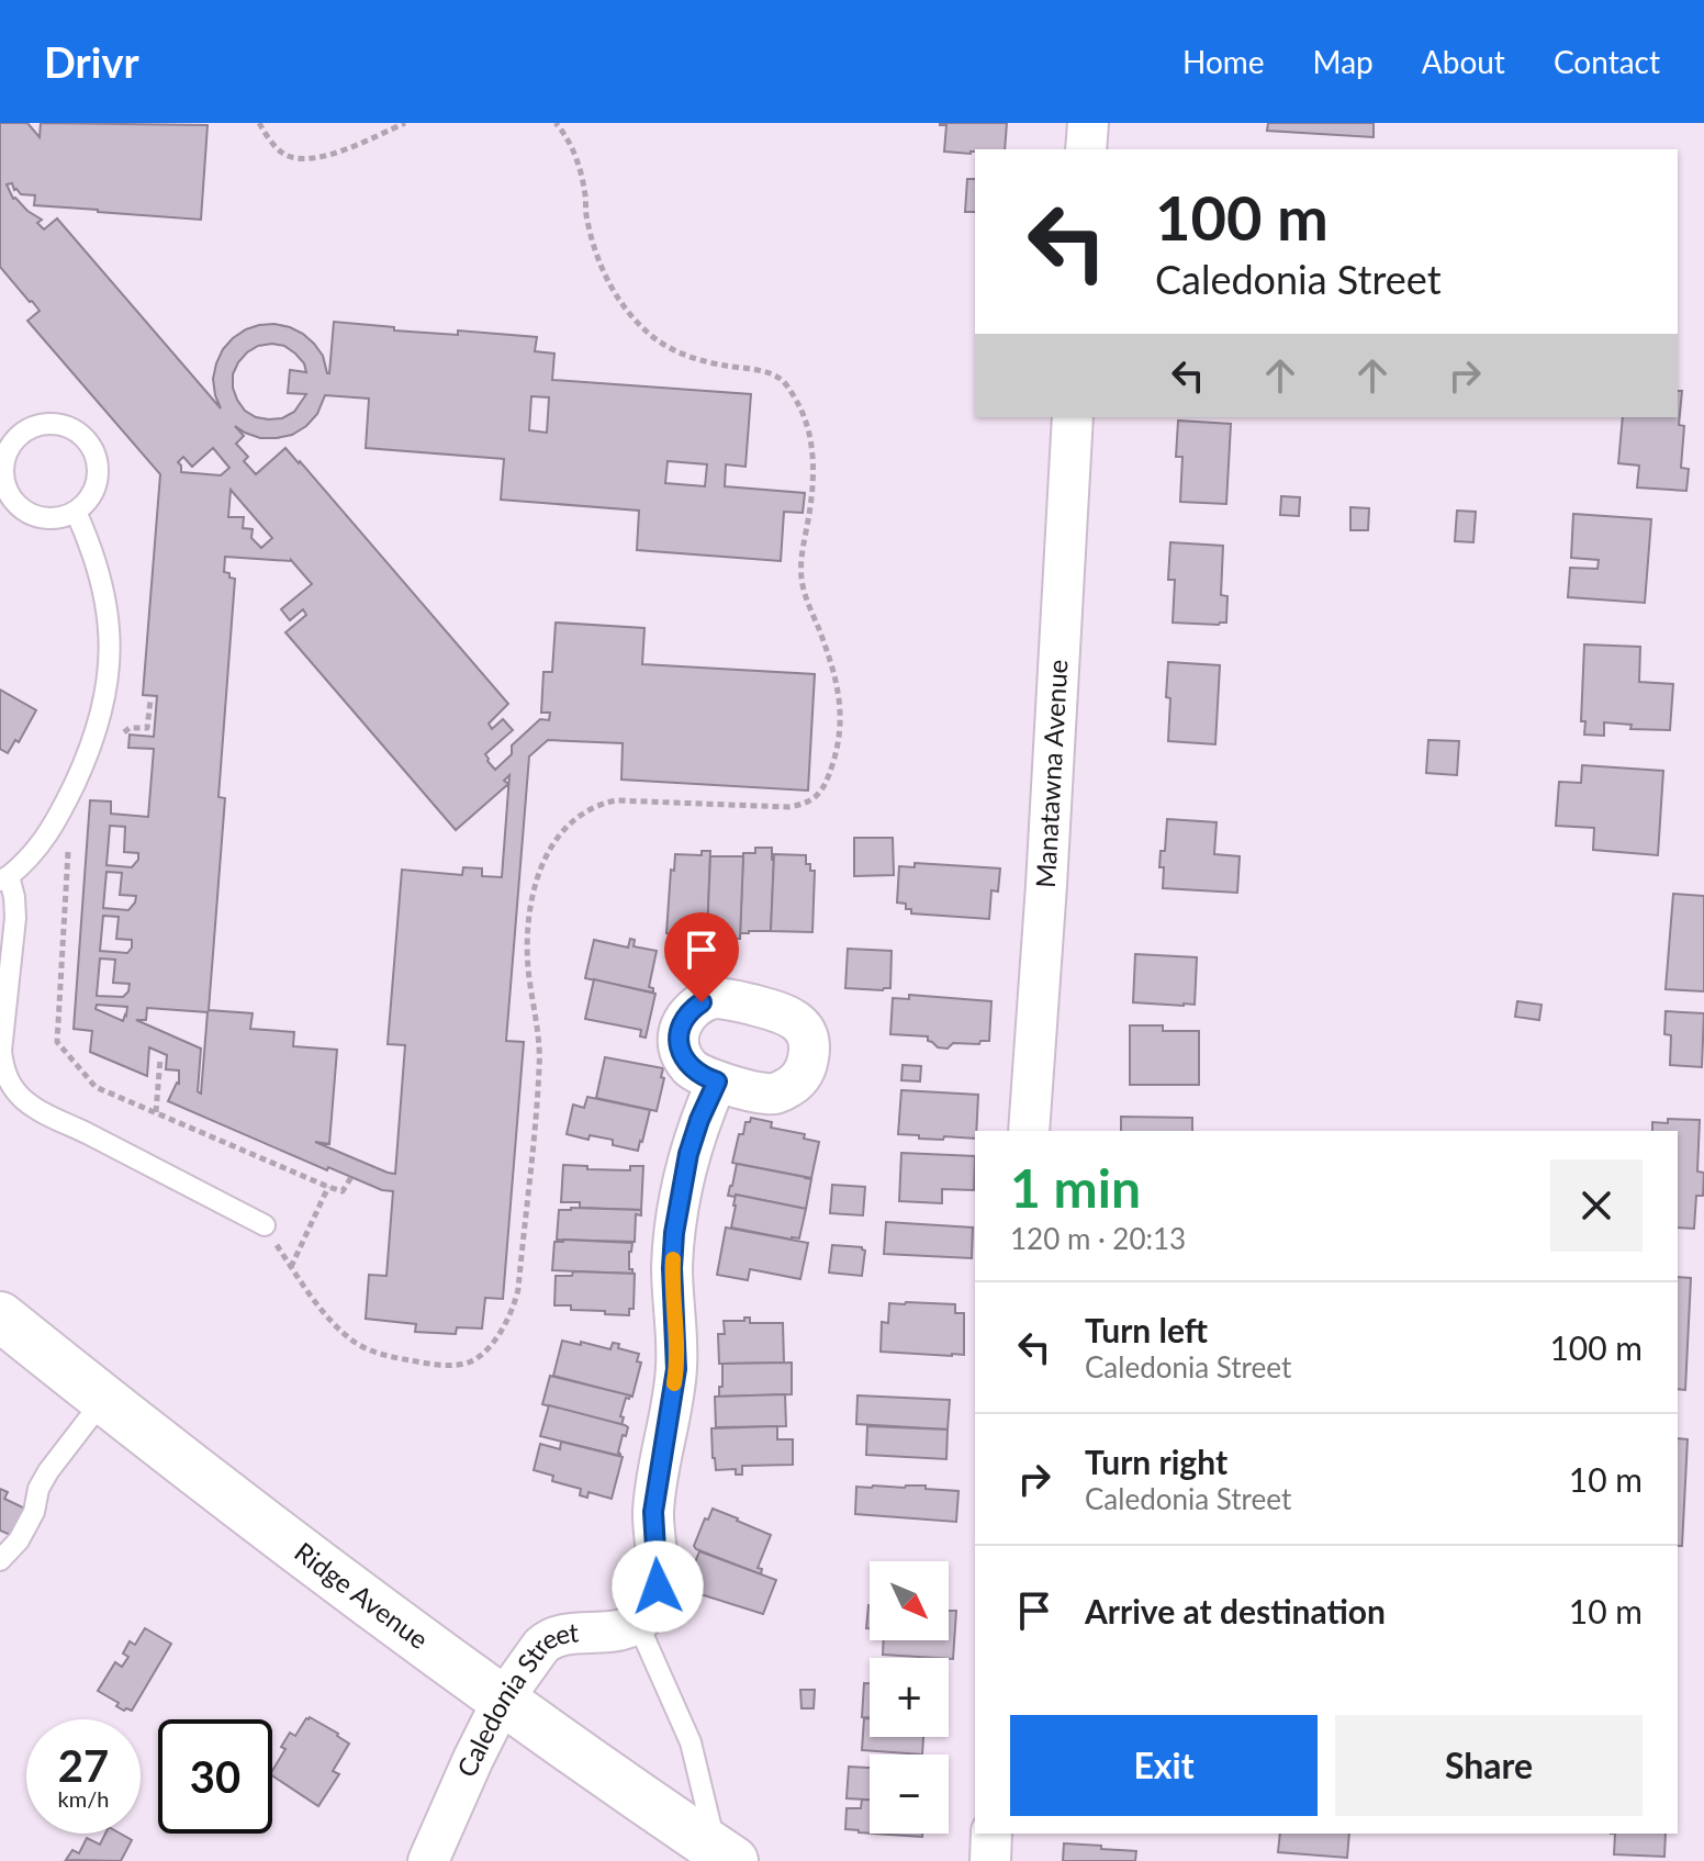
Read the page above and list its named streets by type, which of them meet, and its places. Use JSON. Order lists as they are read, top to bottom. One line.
{"streets":{"main road":["Ridge Avenue"],"street":["Manatawna Avenue","Caledonia Street"]},"crossings":[["Ridge Avenue","Caledonia Street"]],"north":"bottom right","page":{"header":"Drivr","nav":["Home","Map","About","Contact"],"turn":["100 m","Caledonia Street"],"heading":["1 min","120 m · 20:13"],"list":[{"name":"Turn left","note":"Caledonia Street","value":"100 m"},{"name":"Turn right","note":"Caledonia Street","value":"10 m"},{"name":"Arrive at destination","value":"10 m"}],"map_buttons":["+","−"],"buttons":["Exit","Share"],"speed":"27 km/h","limit":"30"}}
